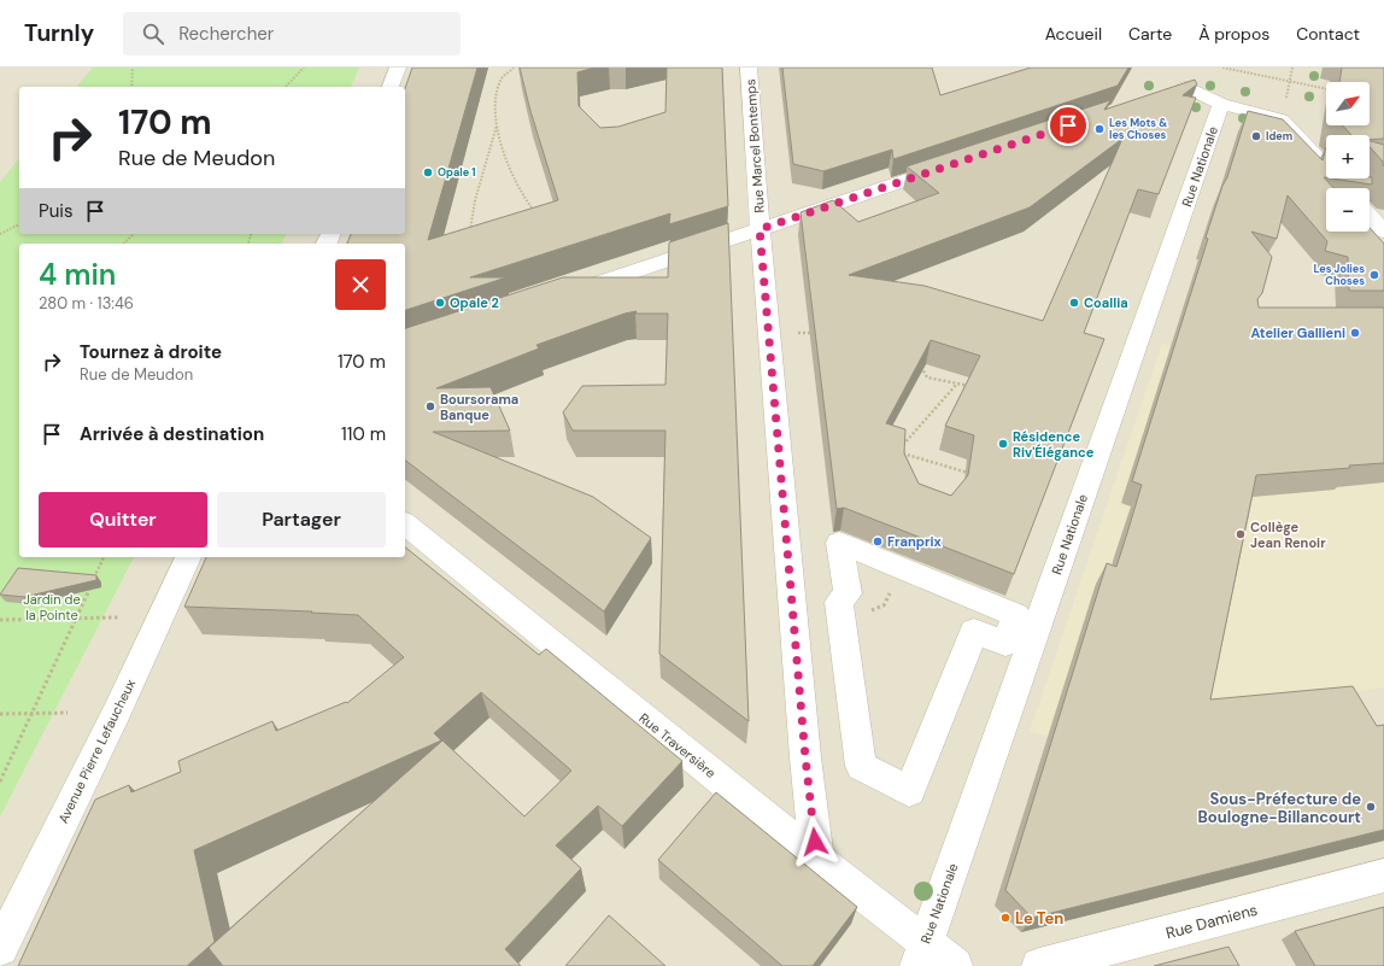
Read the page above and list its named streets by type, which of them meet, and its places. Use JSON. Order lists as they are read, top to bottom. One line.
{"streets":{"street":["Rue Marcel Bontemps","Rue Nationale","Rue Traversière","Avenue Pierre Lefaucheux","Rue Damiens"]},"crossings":[["Rue Marcel Bontemps","Rue Traversière"],["Rue Nationale","Rue Traversière"]],"parks":["Jardin de la Pointe"],"places":["Les Mots & les Choses","Idem","Opale 1","Les Jolies Choses","Opale 2","Coallia","Atelier Gallieni","Boursorama Banque","Résidence Riv'Élégance","Collège Jean Renoir","Franprix","Sous-Préfecture de Boulogne-Billancourt","Le Ten"],"north":"top right","page":{"header":"Turnly","search":"Rechercher","nav":["Accueil","Carte","À propos","Contact"],"map_buttons":["+","−"],"turn":["170 m","Rue de Meudon"],"then":"Puis","heading":["4 min","280 m · 13:46"],"list":[{"name":"Tournez à droite","note":"Rue de Meudon","value":"170 m"},{"name":"Arrivée à destination","value":"110 m"}],"buttons":["Quitter","Partager"]}}
